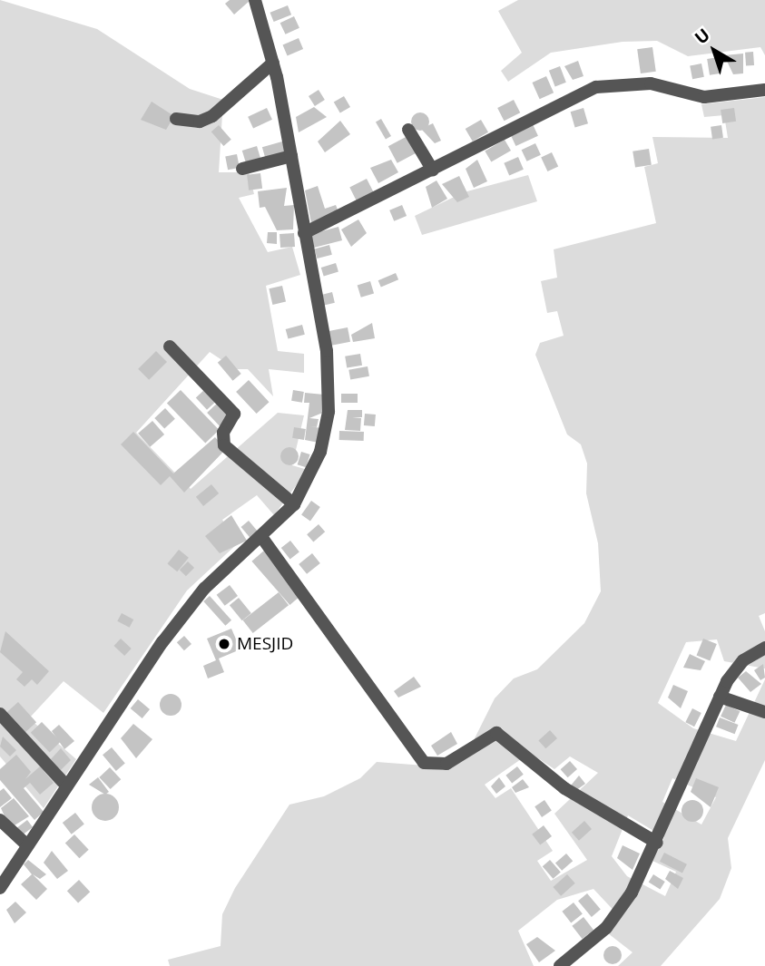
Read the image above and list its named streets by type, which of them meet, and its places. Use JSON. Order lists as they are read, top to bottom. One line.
{"places":["MESJID"],"north":"top left"}
